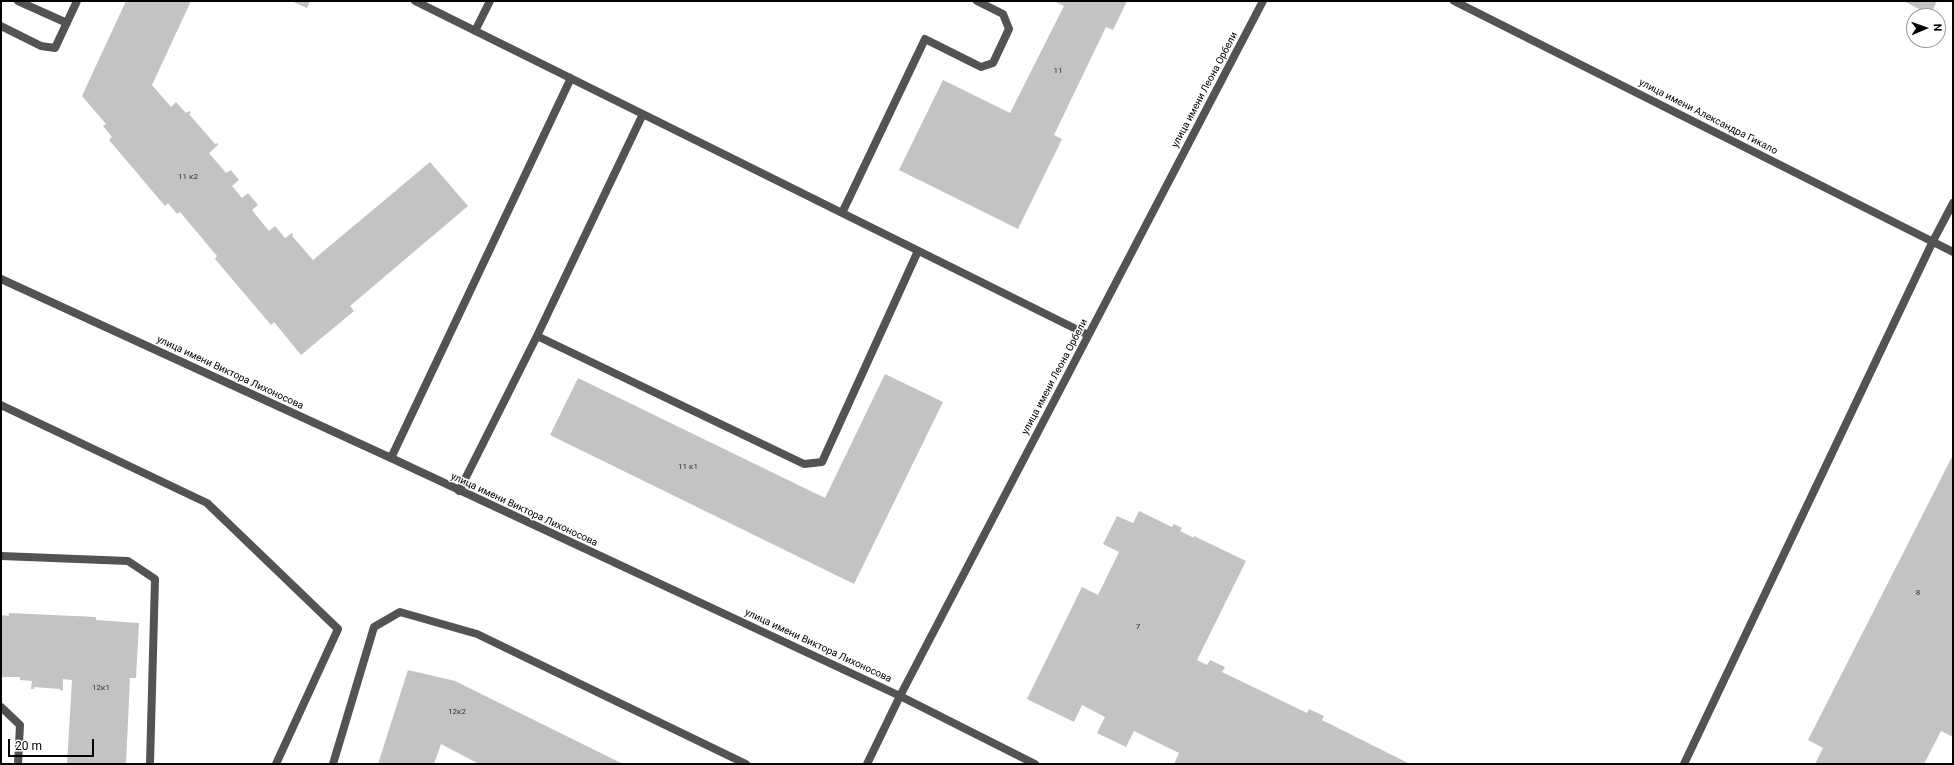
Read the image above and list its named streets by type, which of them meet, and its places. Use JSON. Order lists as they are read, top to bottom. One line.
{"streets":{"street":["улица имени Леона Орбели","улица имени Александра Гикало","улица имени Виктора Лихоносова"]},"crossings":[["улица имени Леона Орбели","улица имени Виктора Лихоносова"]],"house_numbers":["11","11 к2","11 к1","8","7","12к1","12к2"],"scale_bar":"20 m","north":"right"}
